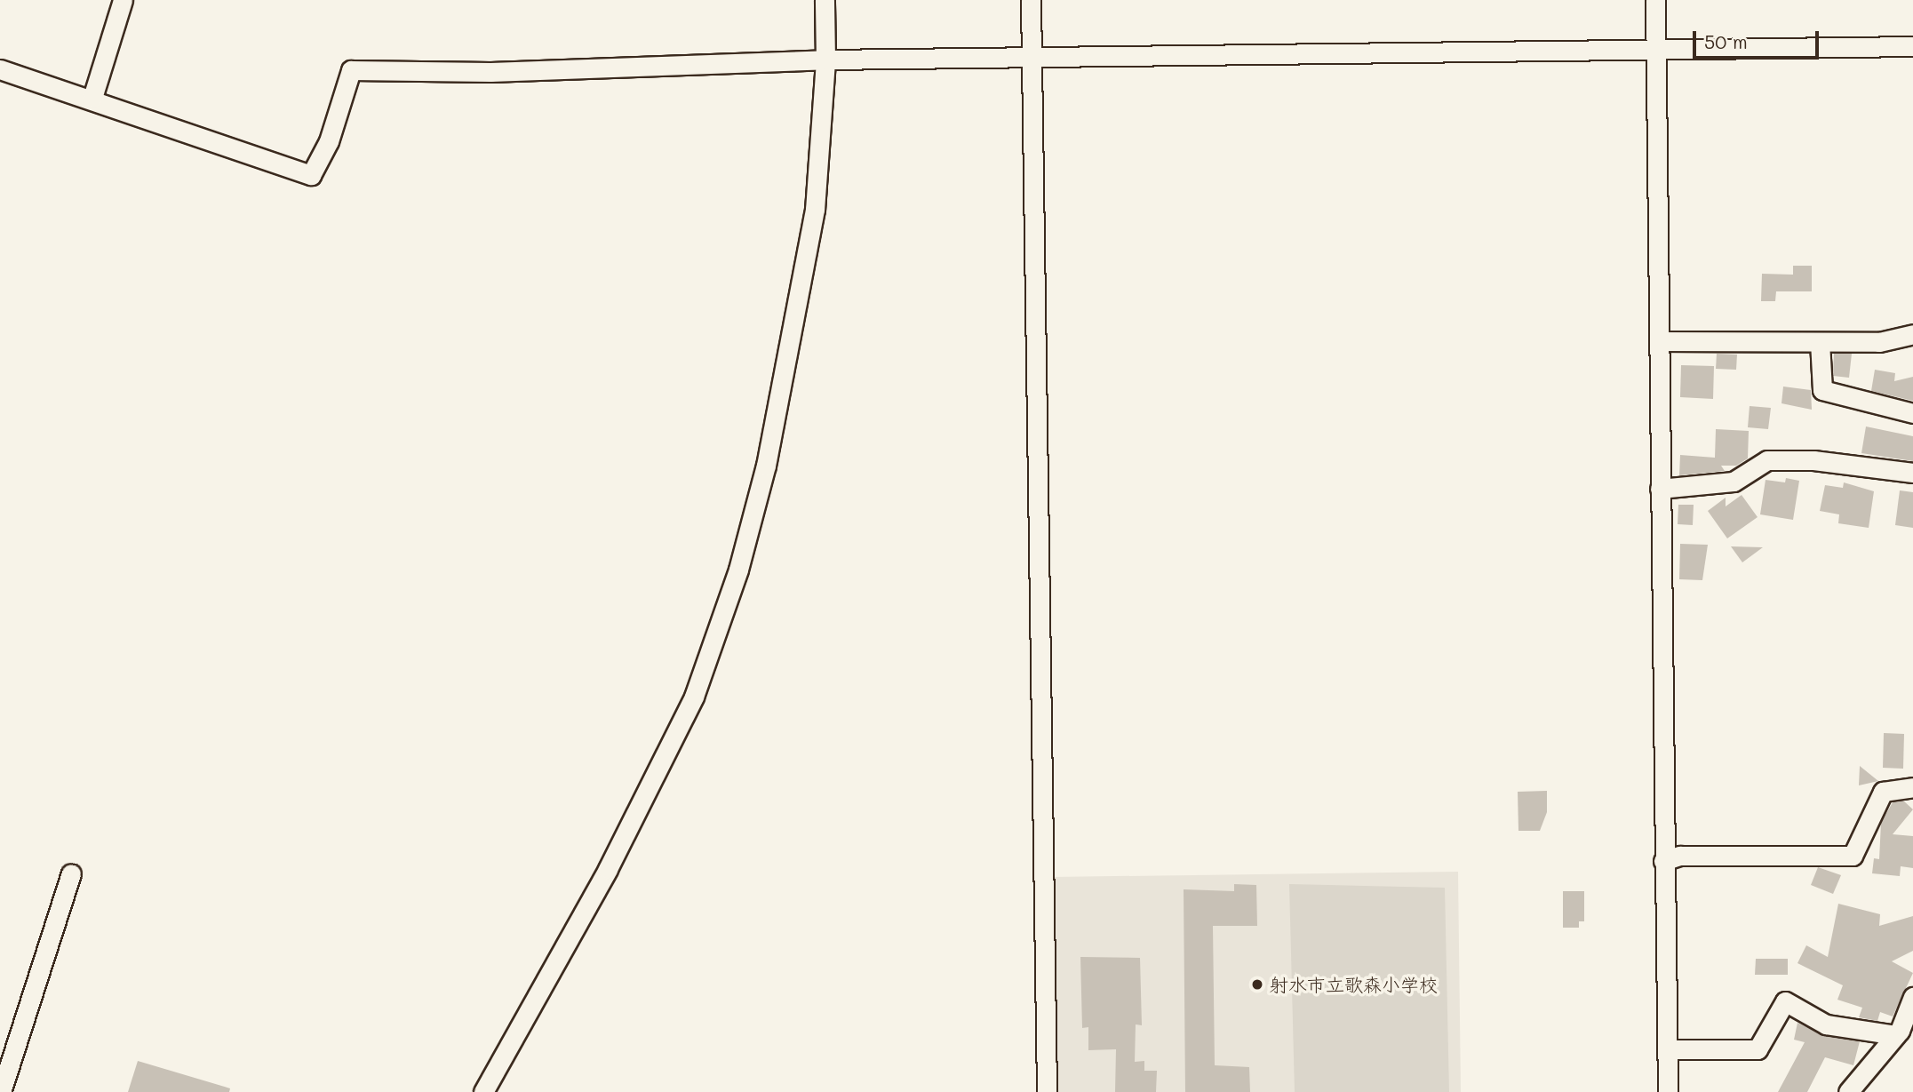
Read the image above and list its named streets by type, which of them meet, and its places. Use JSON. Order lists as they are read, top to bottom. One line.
{"places":["射水市立歌森小学校"],"scale_bar":"50 m"}
